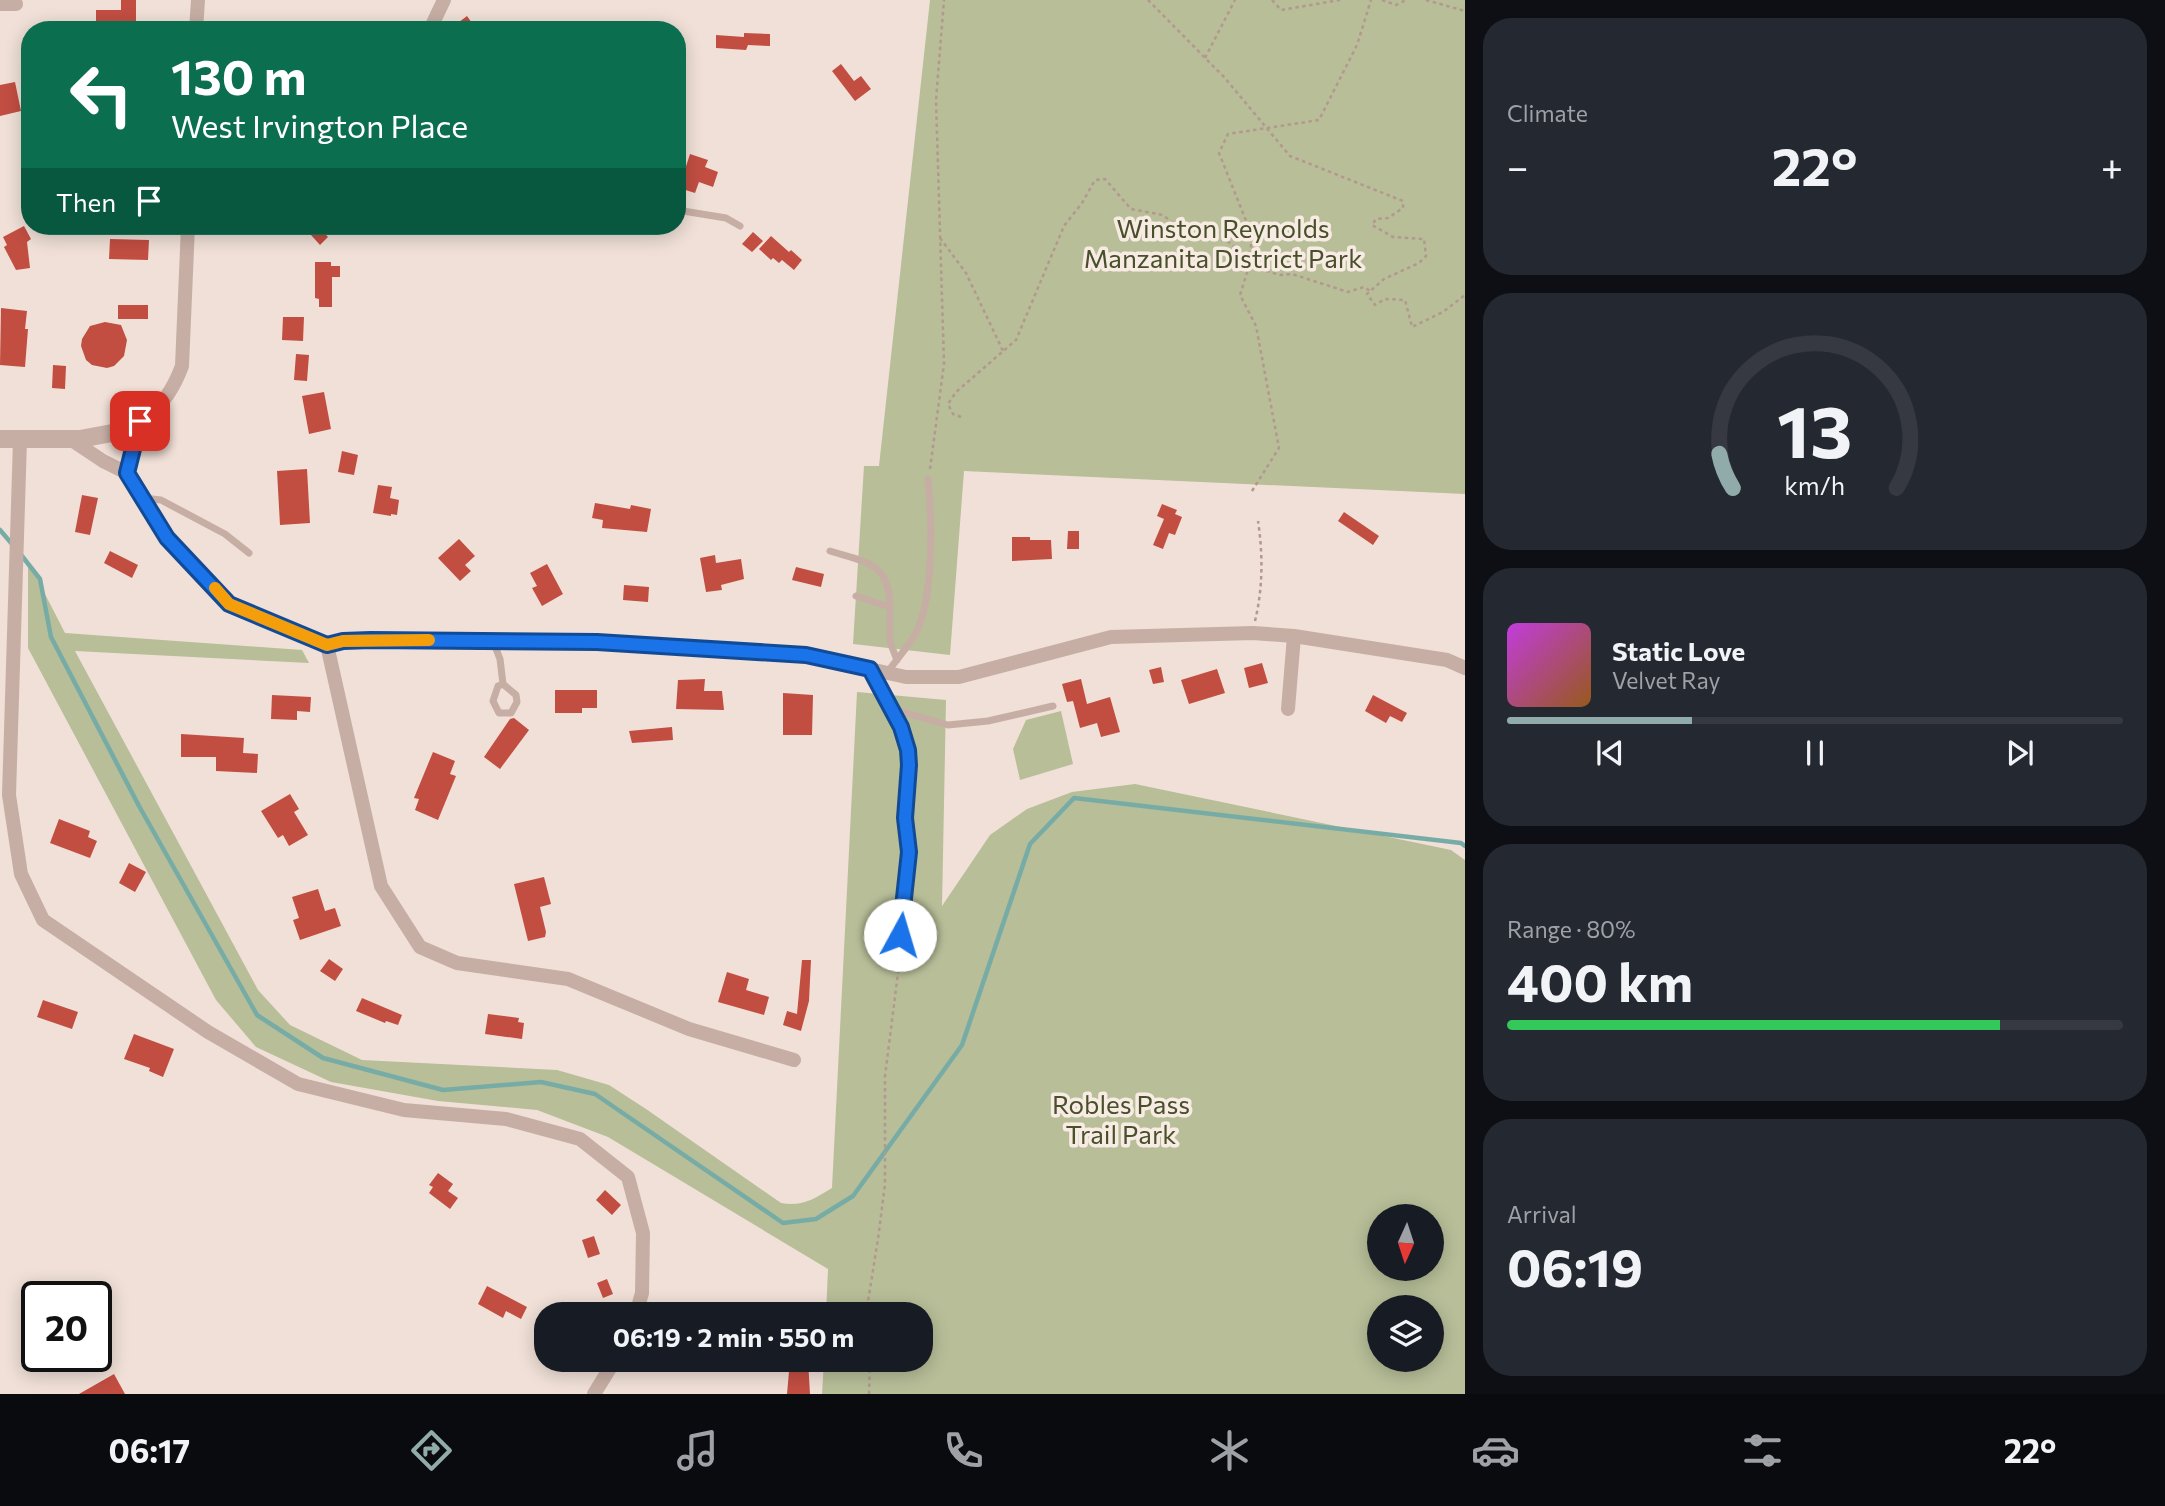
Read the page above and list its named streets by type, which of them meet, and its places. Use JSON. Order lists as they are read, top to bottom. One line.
{"parks":["Winston Reynolds Manzanita District Park","Robles Pass Trail Park"],"north":"bottom","page":{"tile":["Climate",["Range · 80%","400 km"],["Arrival","06:19"]],"turn":["130 m","West Irvington Place"],"heat":["−","22°","+"],"then":"Then","song":["Static Love","Velvet Ray"],"limit":"20","trip":"06:19 · 2 min · 550 m","tabs":["06:17","22°"],"gauge":["13","km/h"]}}
